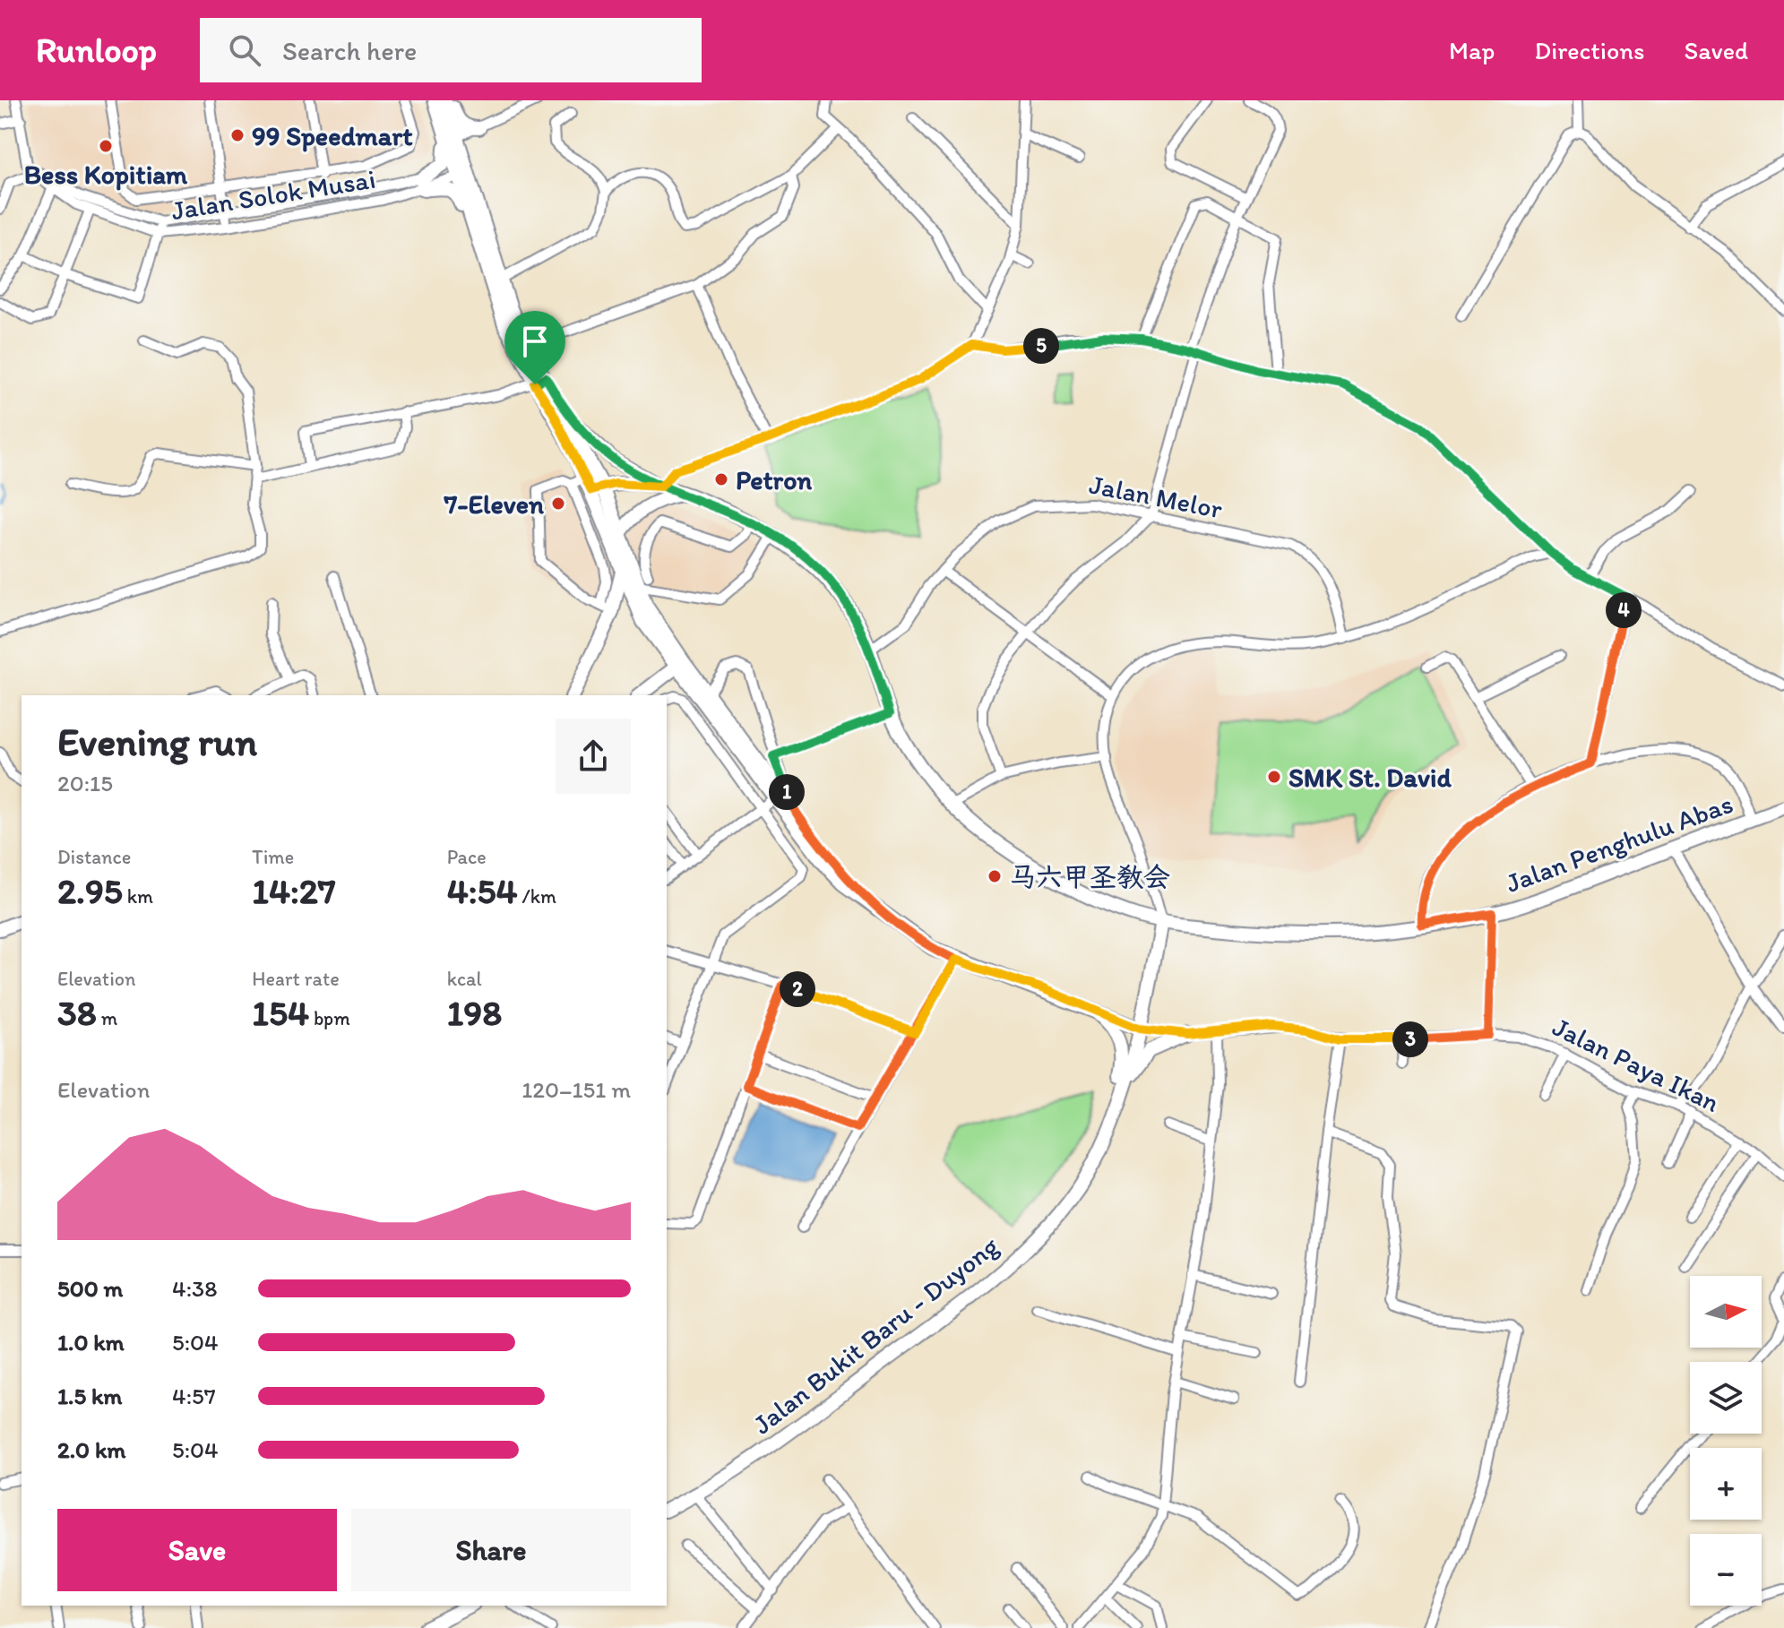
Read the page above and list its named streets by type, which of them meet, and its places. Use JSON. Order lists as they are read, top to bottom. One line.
{"streets":{"main road":["Jalan Penghulu Abas","Jalan Paya Ikan","Jalan Bukit Baru - Duyong"],"street":["Jalan Solok Musai","Jalan Melor"]},"crossings":[["Jalan Melor","Jalan Penghulu Abas"],["Jalan Penghulu Abas","Jalan Bukit Baru - Duyong"],["Jalan Paya Ikan","Jalan Bukit Baru - Duyong"]],"places":["99 Speedmart","Bess Kopitiam","Petron","7-Eleven","SMK St. David","马六甲圣教会"],"north":"right","page":{"header":"Runloop","search":"Search here","nav":["Map","Directions","Saved"],"pins":["5","4","1","2","3"],"heading":["Evening run","20:15"],"stats":[["Distance","2.95 km"],["Time","14:27"],["Pace","4:54 /km"],["Elevation","38 m"],["Heart rate","154 bpm"],["kcal","198"]],"chart":["Elevation","120–151 m"],"list":[{"name":"500 m","note":"4:38"},{"name":"1.0 km","note":"5:04"},{"name":"1.5 km","note":"4:57"},{"name":"2.0 km","note":"5:04"}],"map_buttons":["+","−"],"buttons":["Save","Share"]}}
